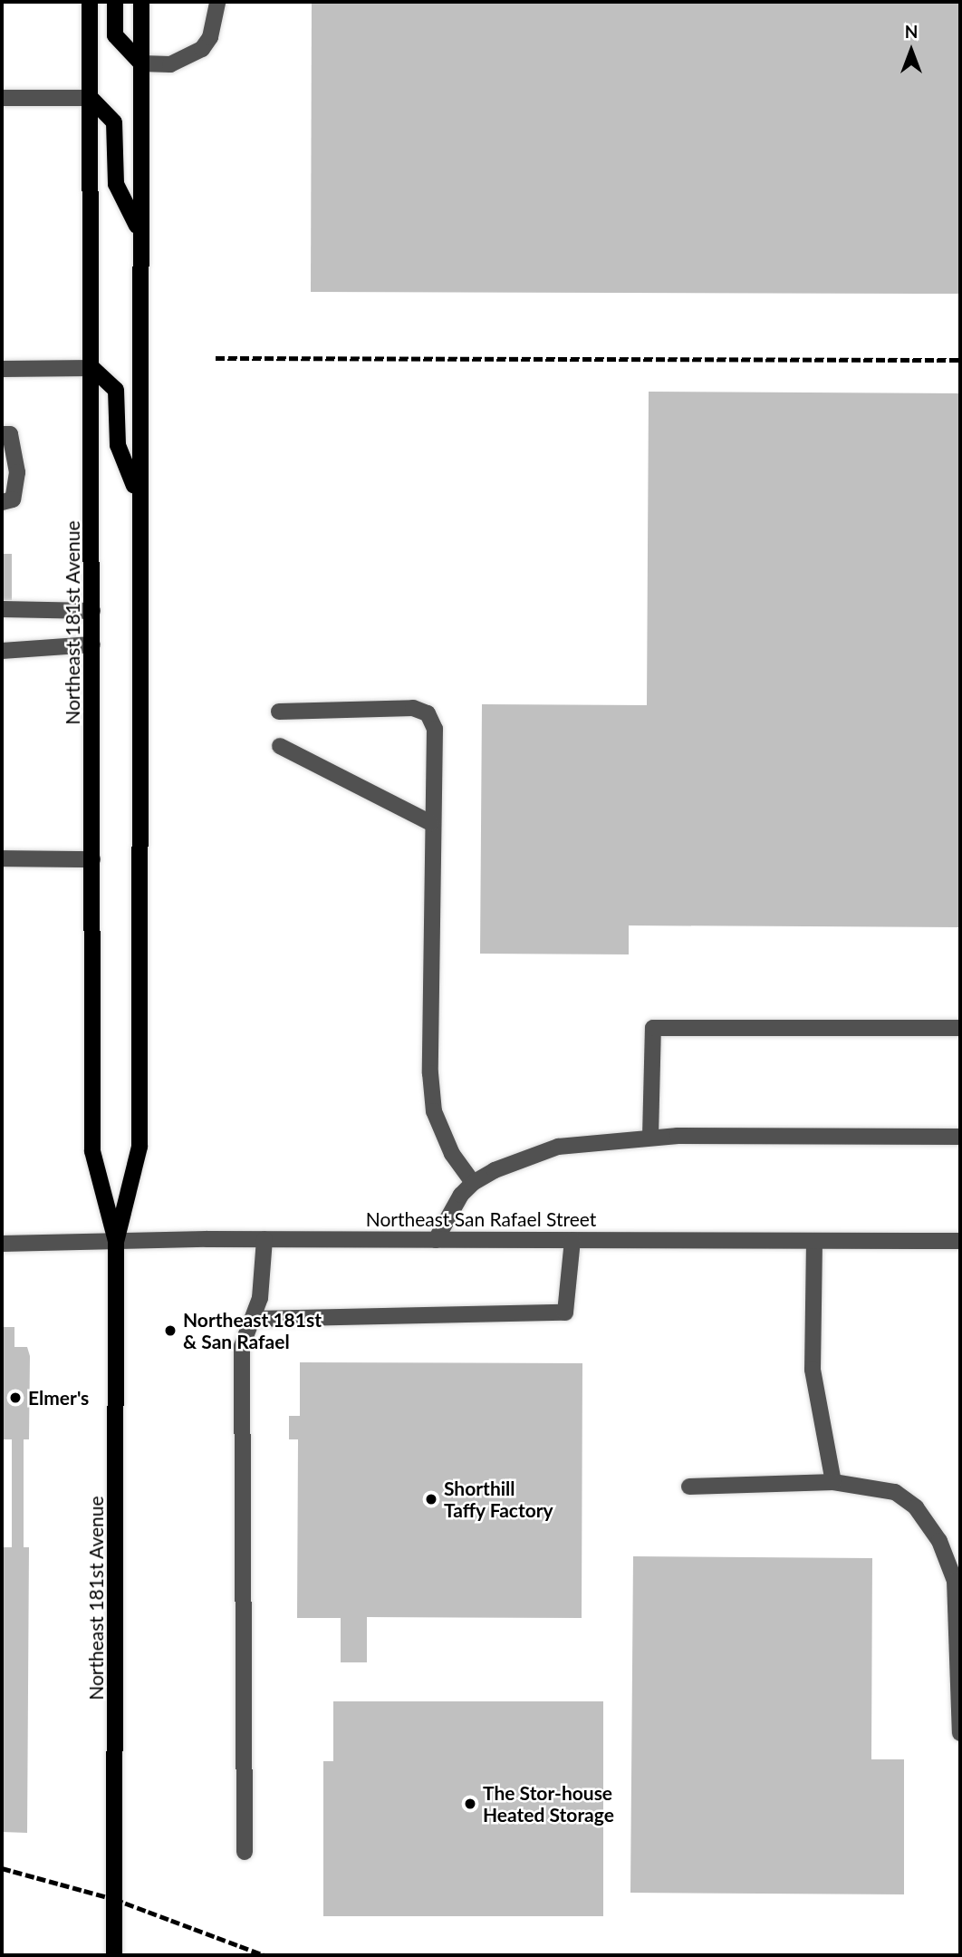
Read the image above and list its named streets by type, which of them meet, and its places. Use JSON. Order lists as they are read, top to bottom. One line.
{"streets":{"main road":["Northeast 181st Avenue"],"street":["Northeast San Rafael Street"]},"crossings":[["Northeast 181st Avenue","Northeast San Rafael Street"]],"places":["Northeast 181st & San Rafael","Elmer's","Shorthill Taffy Factory","The Stor-house Heated Storage"],"north":"top"}
